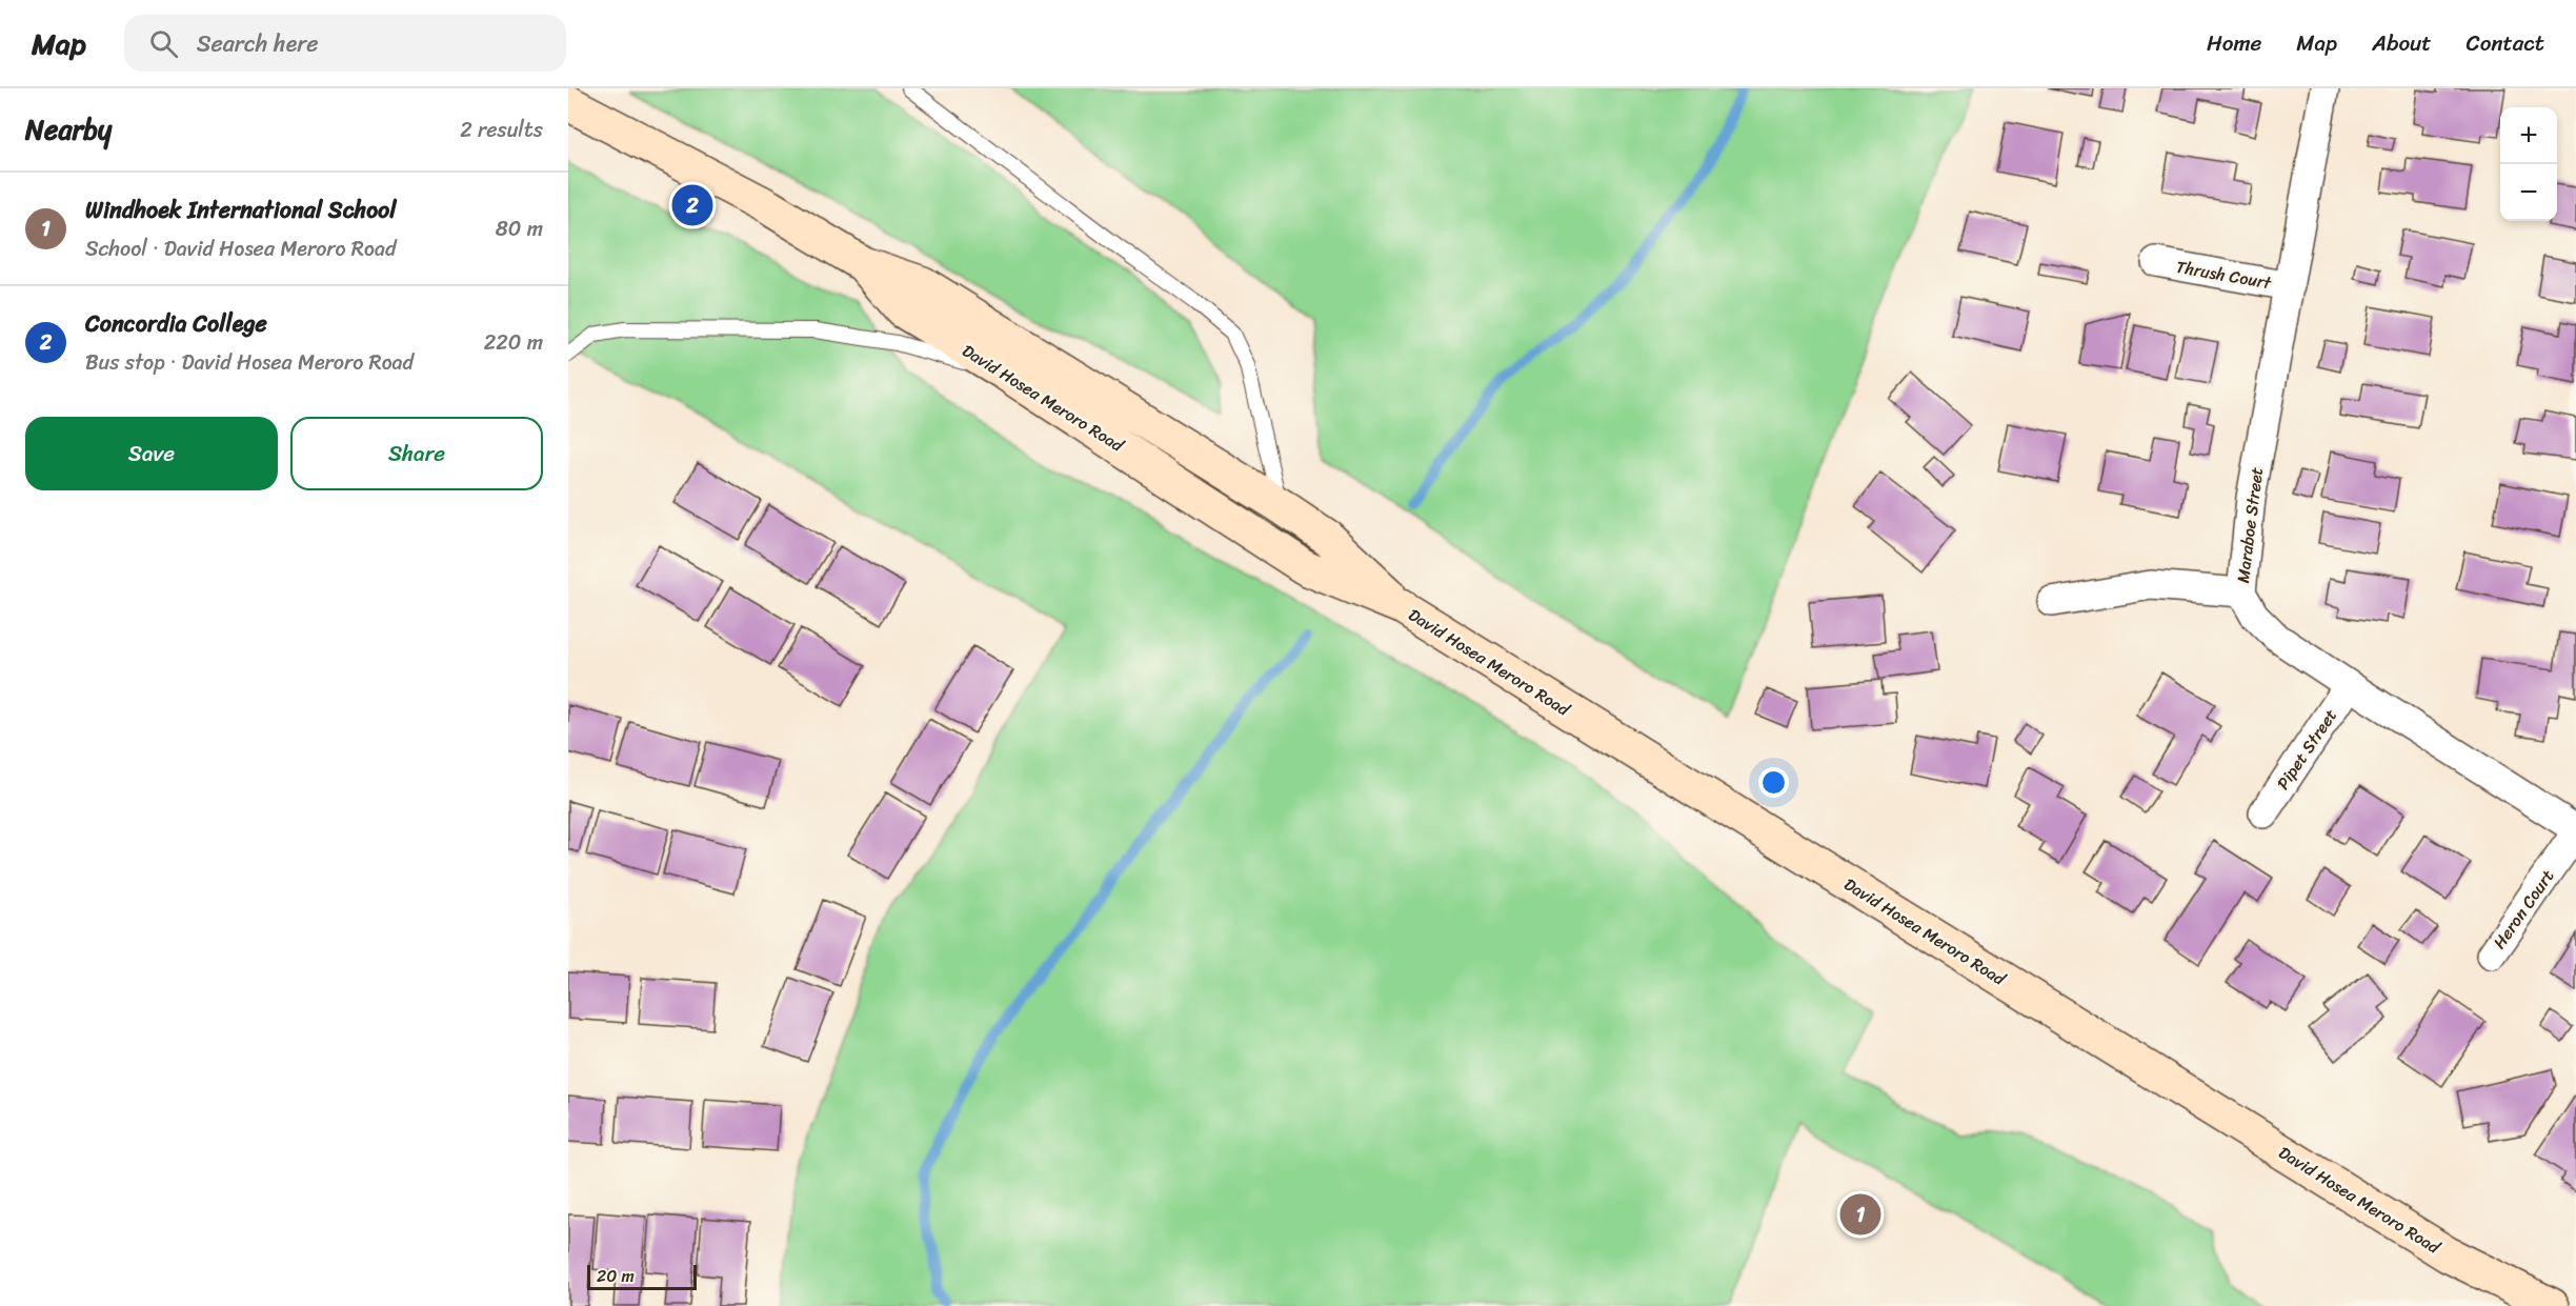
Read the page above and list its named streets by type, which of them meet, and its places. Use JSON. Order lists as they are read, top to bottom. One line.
{"streets":{"main road":["David Hosea Meroro Road"],"street":["Thrush Court","Maraboe Street","Pipet Street","Heron Court"]},"crossings":[["Thrush Court","Maraboe Street"],["Maraboe Street","Pipet Street"],["Maraboe Street","Heron Court"]],"scale_bar":"20 m","page":{"header":"Map","search":"Search here","nav":["Home","Map","About","Contact"],"heading":["Nearby","2 results"],"map_buttons":["+","−"],"list":[{"mark":"1","name":"Windhoek International School","note":"School · David Hosea Meroro Road","value":"80 m"},{"mark":"2","name":"Concordia College","note":"Bus stop · David Hosea Meroro Road","value":"220 m"}],"pins":["2","1"],"buttons":["Save","Share"],"scale":"20 m"}}
